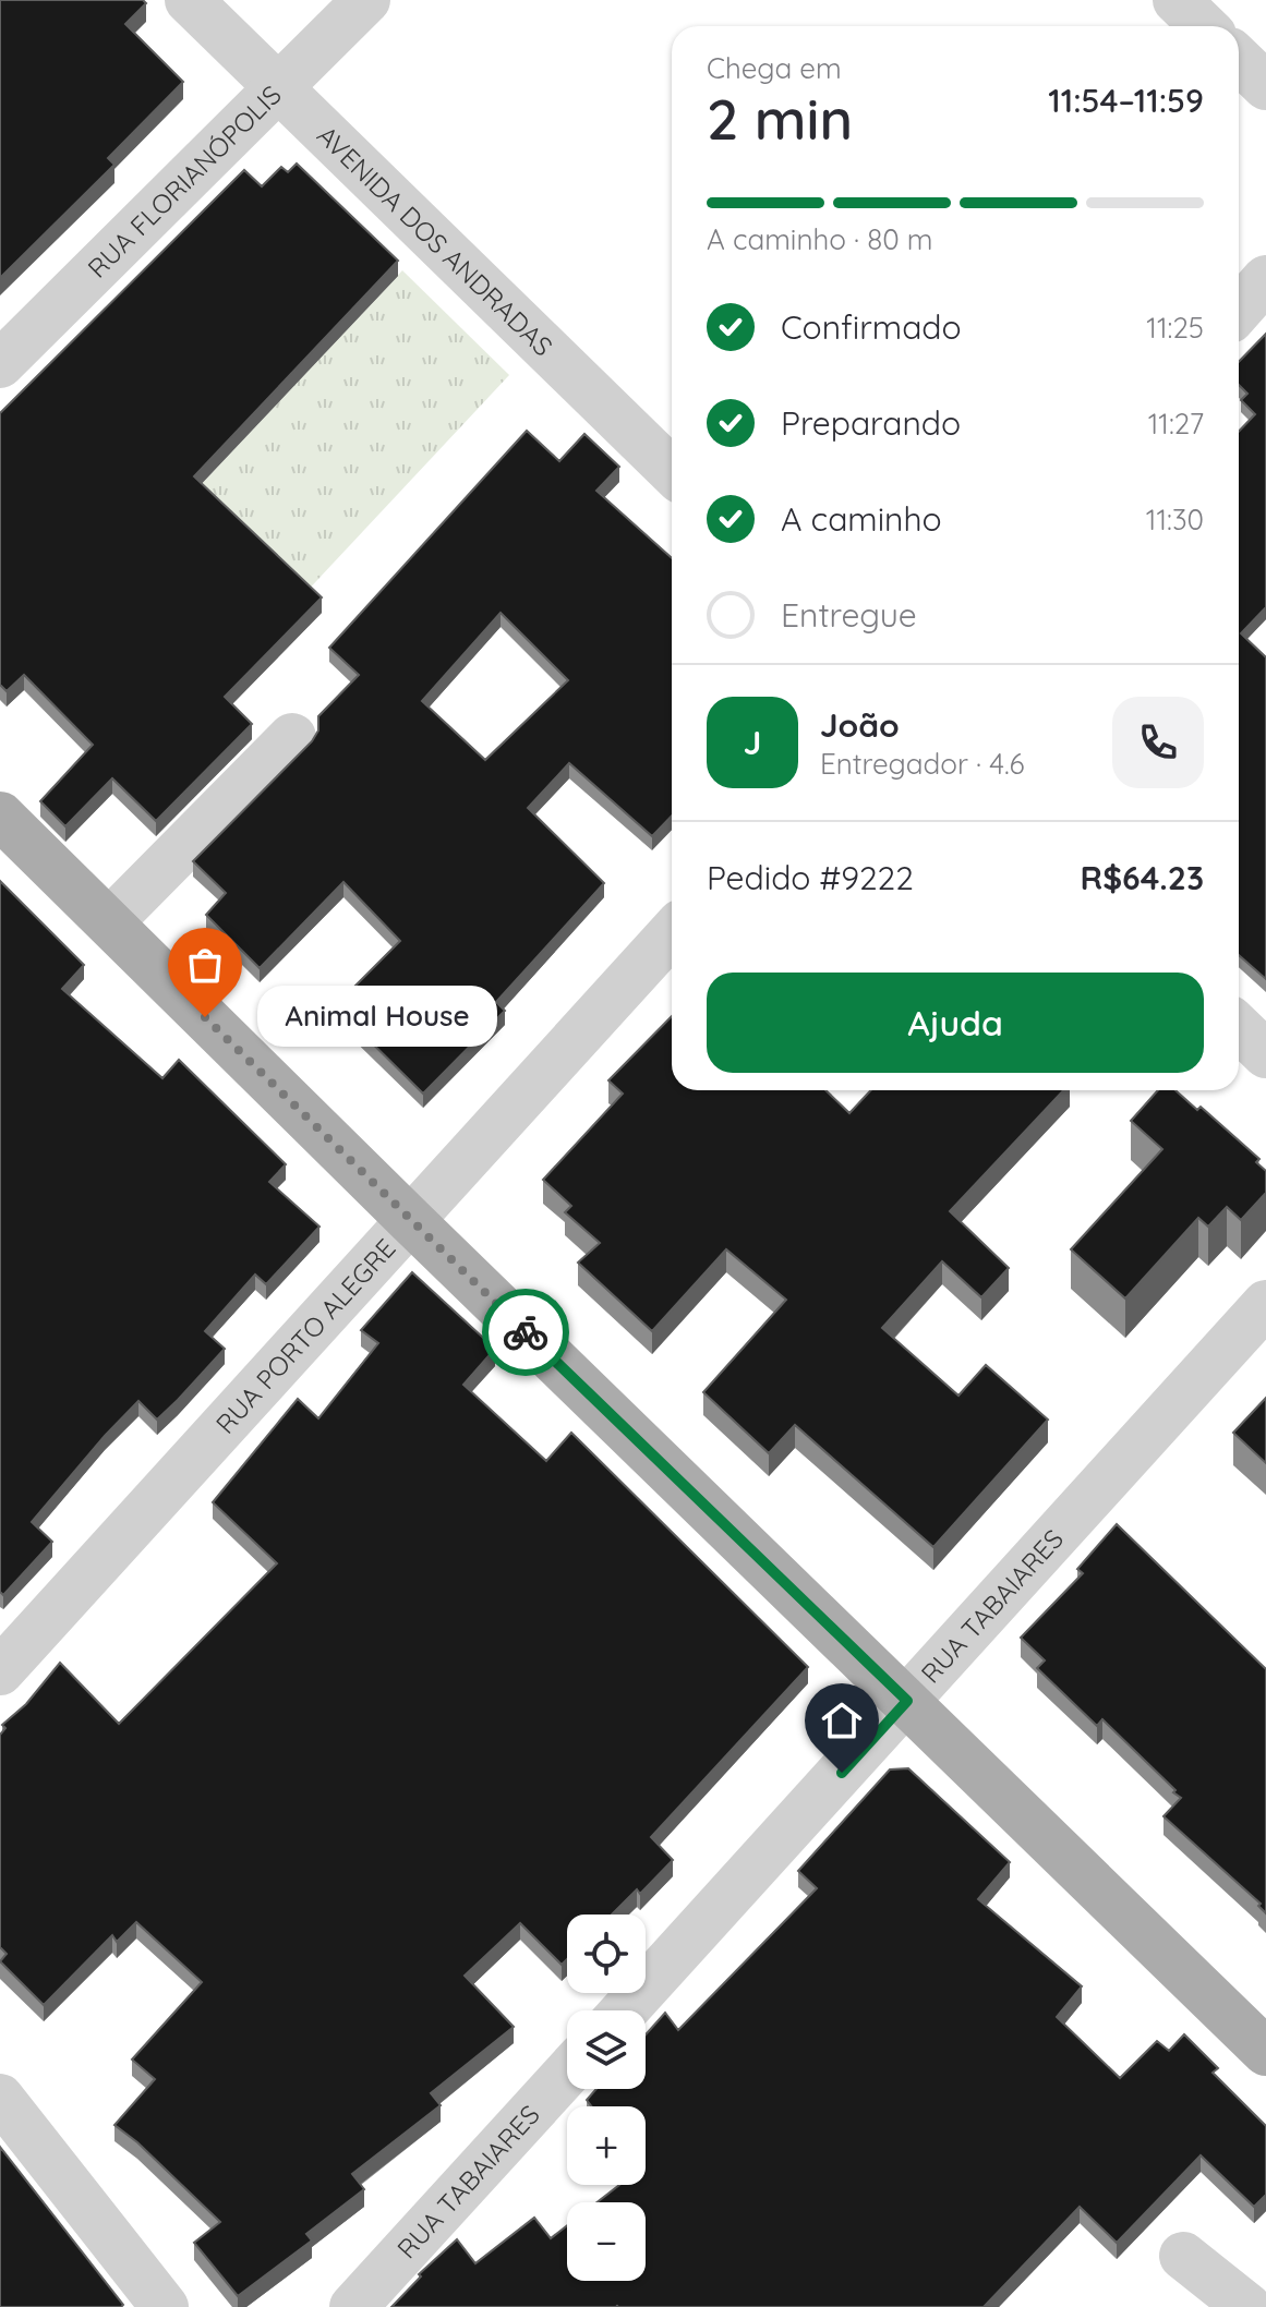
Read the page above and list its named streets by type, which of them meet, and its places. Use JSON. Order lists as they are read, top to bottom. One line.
{"streets":{"street":["RUA FLORIANÓPOLIS","AVENIDA DOS ANDRADAS","RUA PORTO ALEGRE","RUA TABAIARES"]},"crossings":[["RUA FLORIANÓPOLIS","AVENIDA DOS ANDRADAS"]],"places":["Animal House"],"page":{"heading":["2 min","Chega em","11:54–11:59"],"panel":["João","Entregador · 4.6","Pedido #9222","R$64.23"],"bar":"A caminho · 80 m","list":[["Confirmado","11:25"],["Preparando","11:27"],["A caminho","11:30"],"Entregue"],"round":"J","buttons":"Ajuda","bubble":"Animal House","map_buttons":["+","−"]}}
